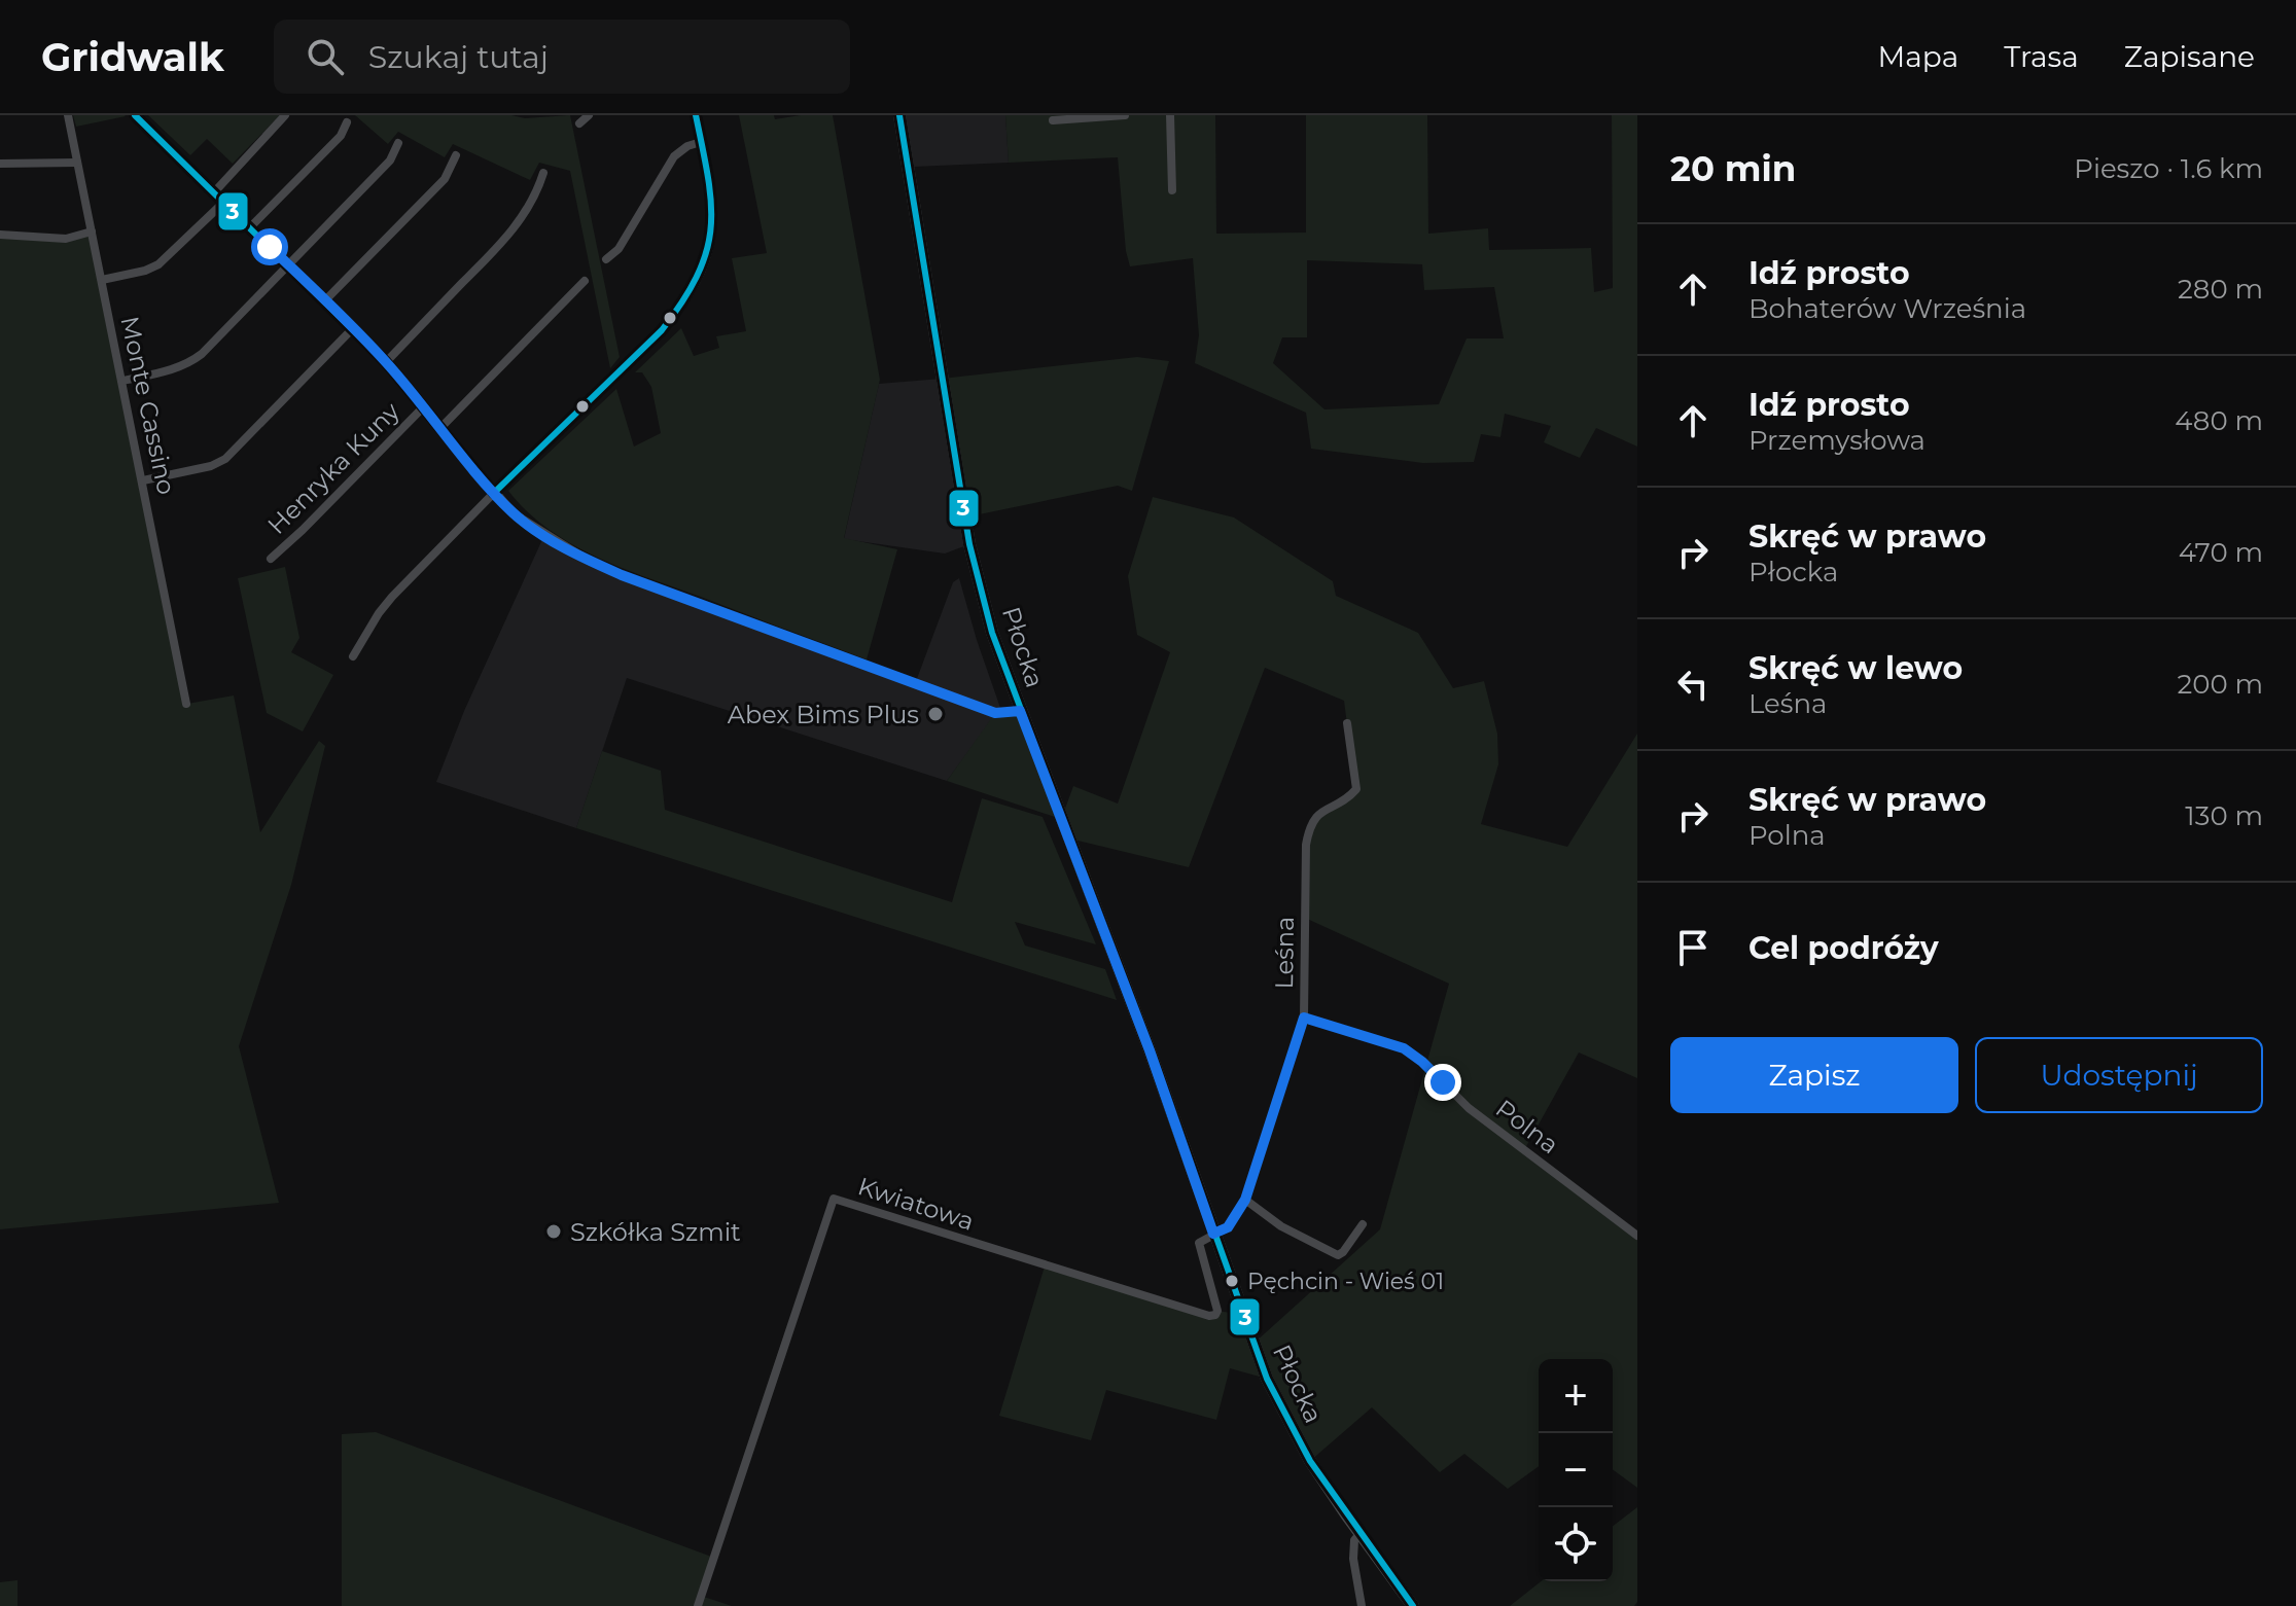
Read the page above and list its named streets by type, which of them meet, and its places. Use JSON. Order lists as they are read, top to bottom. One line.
{"streets":{"main road":["Płocka"],"street":["Monte Cassino","Henryka Kuny","Leśna","Polna","Kwiatowa"]},"crossings":[["Płocka","Leśna"],["Płocka","Kwiatowa"],["Leśna","Polna"],["Leśna","Kwiatowa"]],"places":["Abex Bims Plus","Szkółka Szmit","Pęchcin - Wieś 01"],"lines":["transit line 3"],"page":{"header":"Gridwalk","search":"Szukaj tutaj","nav":["Mapa","Trasa","Zapisane"],"heading":["20 min","Pieszo · 1.6 km"],"list":[["Idź prosto","Bohaterów Września","280 m"],["Idź prosto","Przemysłowa","480 m"],["Skręć w prawo","Płocka","470 m"],["Skręć w lewo","Leśna","200 m"],["Skręć w prawo","Polna","130 m"],"Cel podróży"],"buttons":["Zapisz","Udostępnij"],"map_buttons":["+","−"]}}
